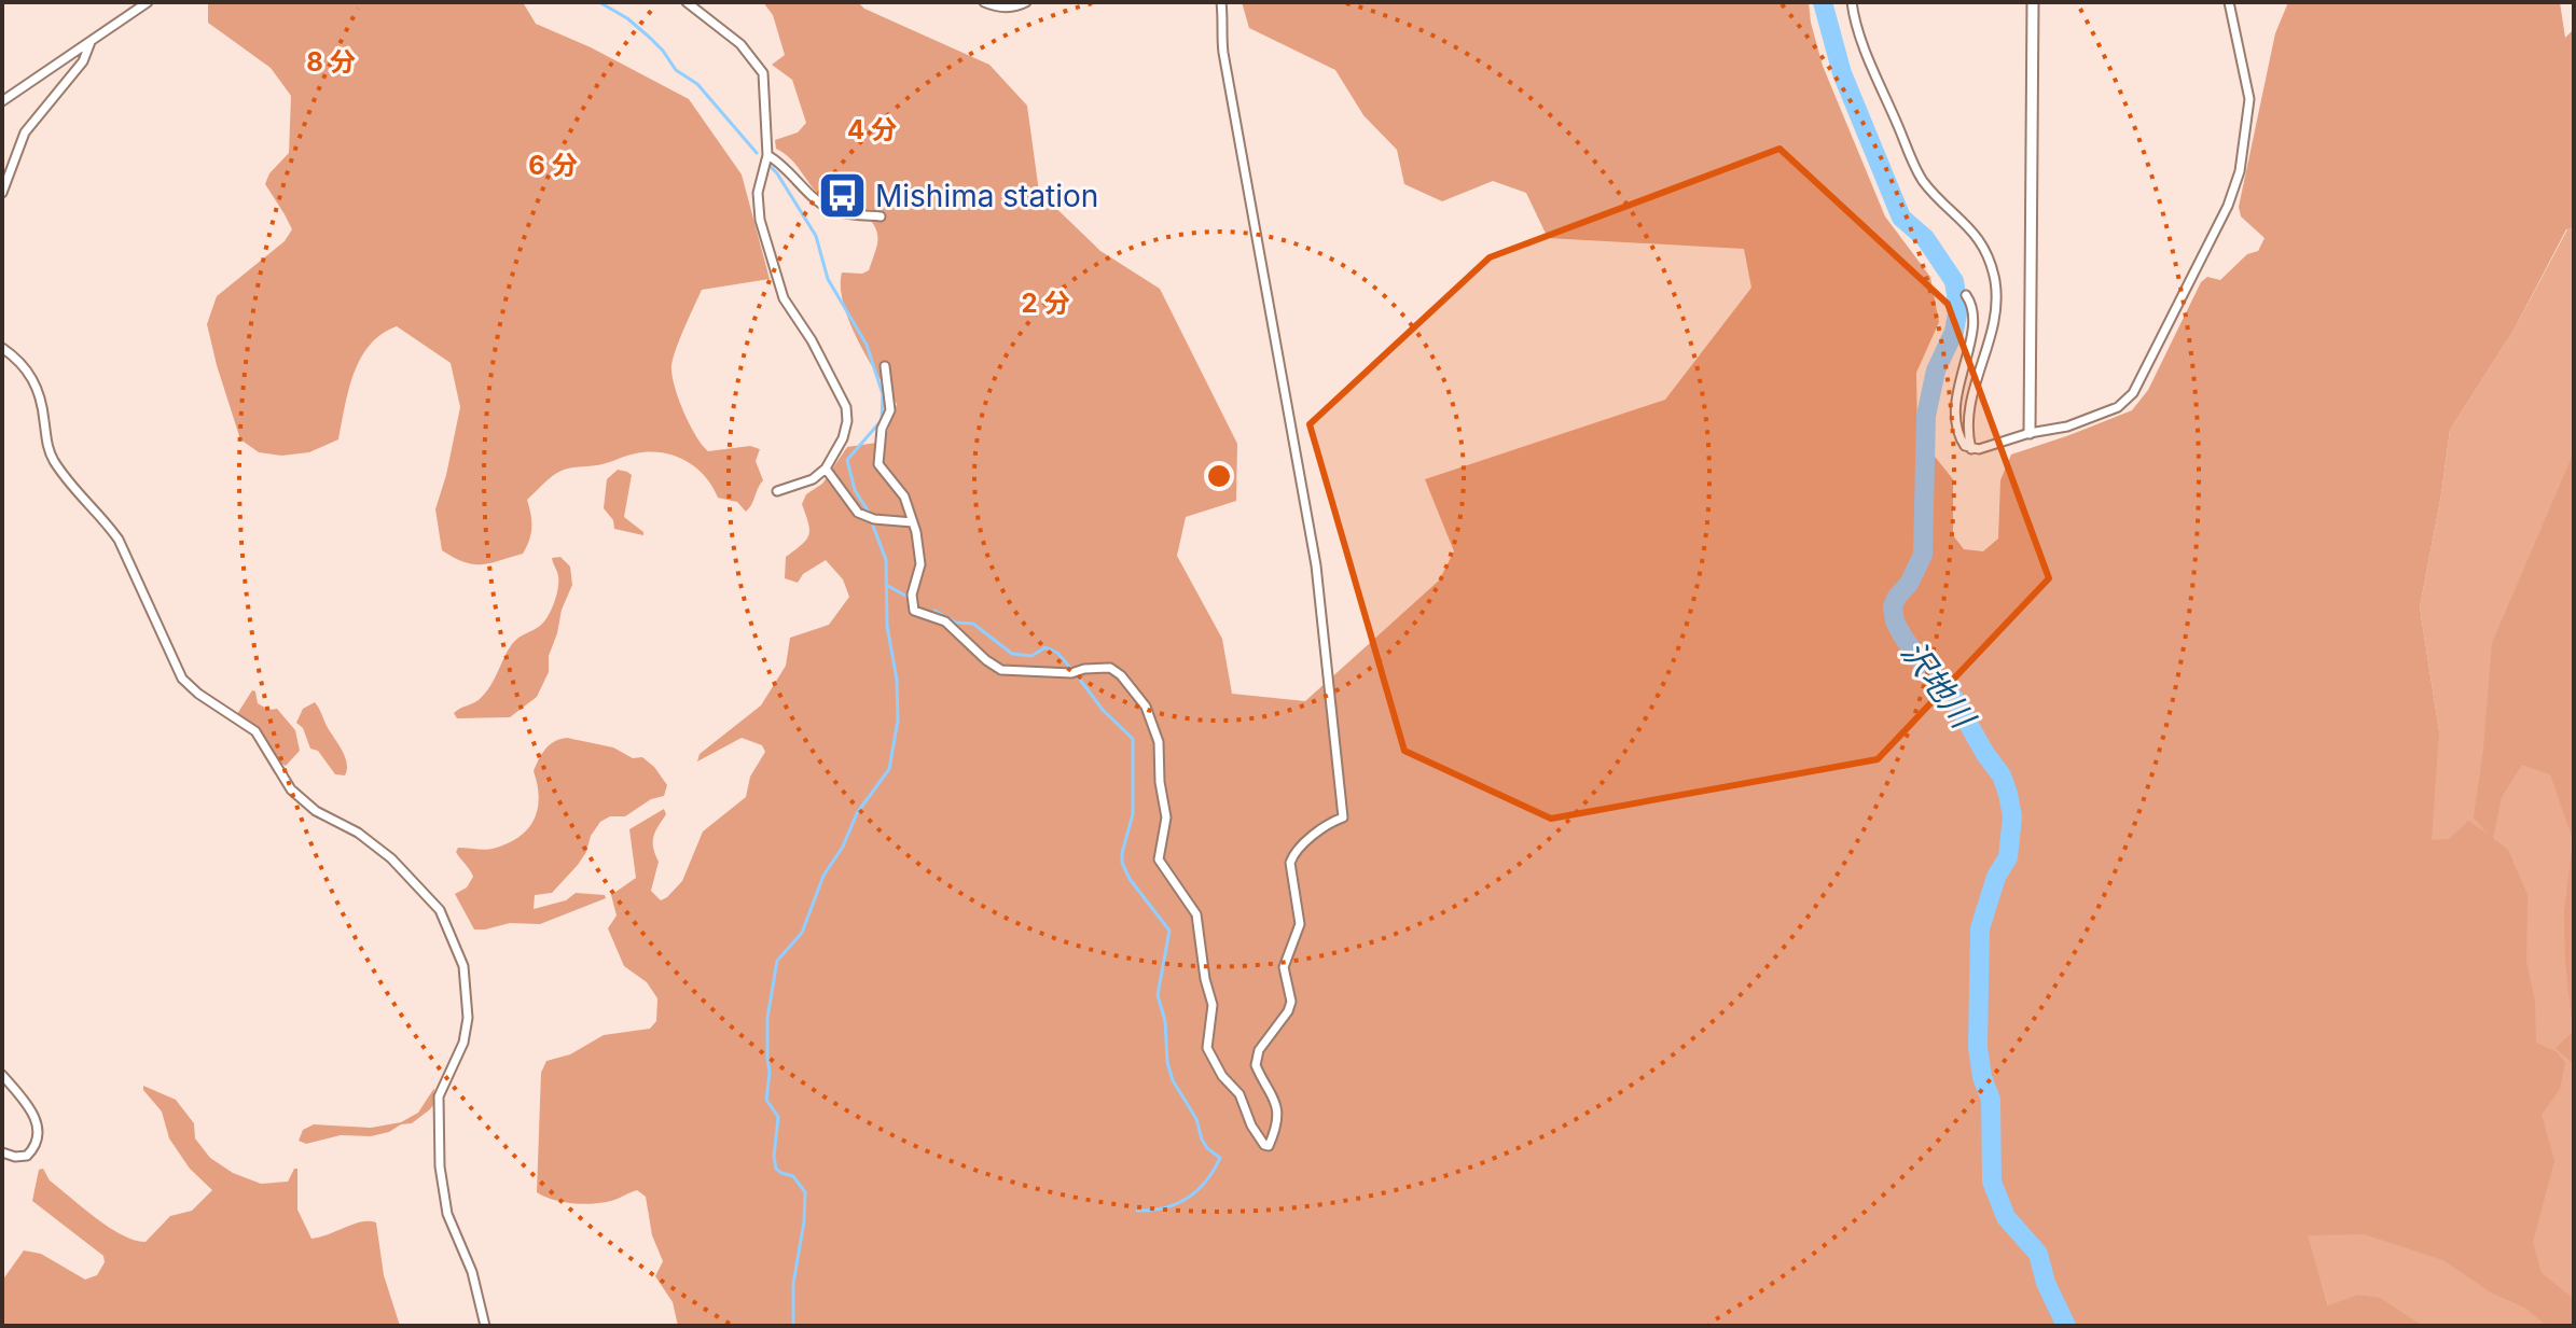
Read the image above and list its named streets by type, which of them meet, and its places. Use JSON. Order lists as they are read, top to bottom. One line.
{"water":["沢地川"],"places":{"bus stop":["Mishima station"]},"rings":["8 分","4 分","6 分","2 分"]}
